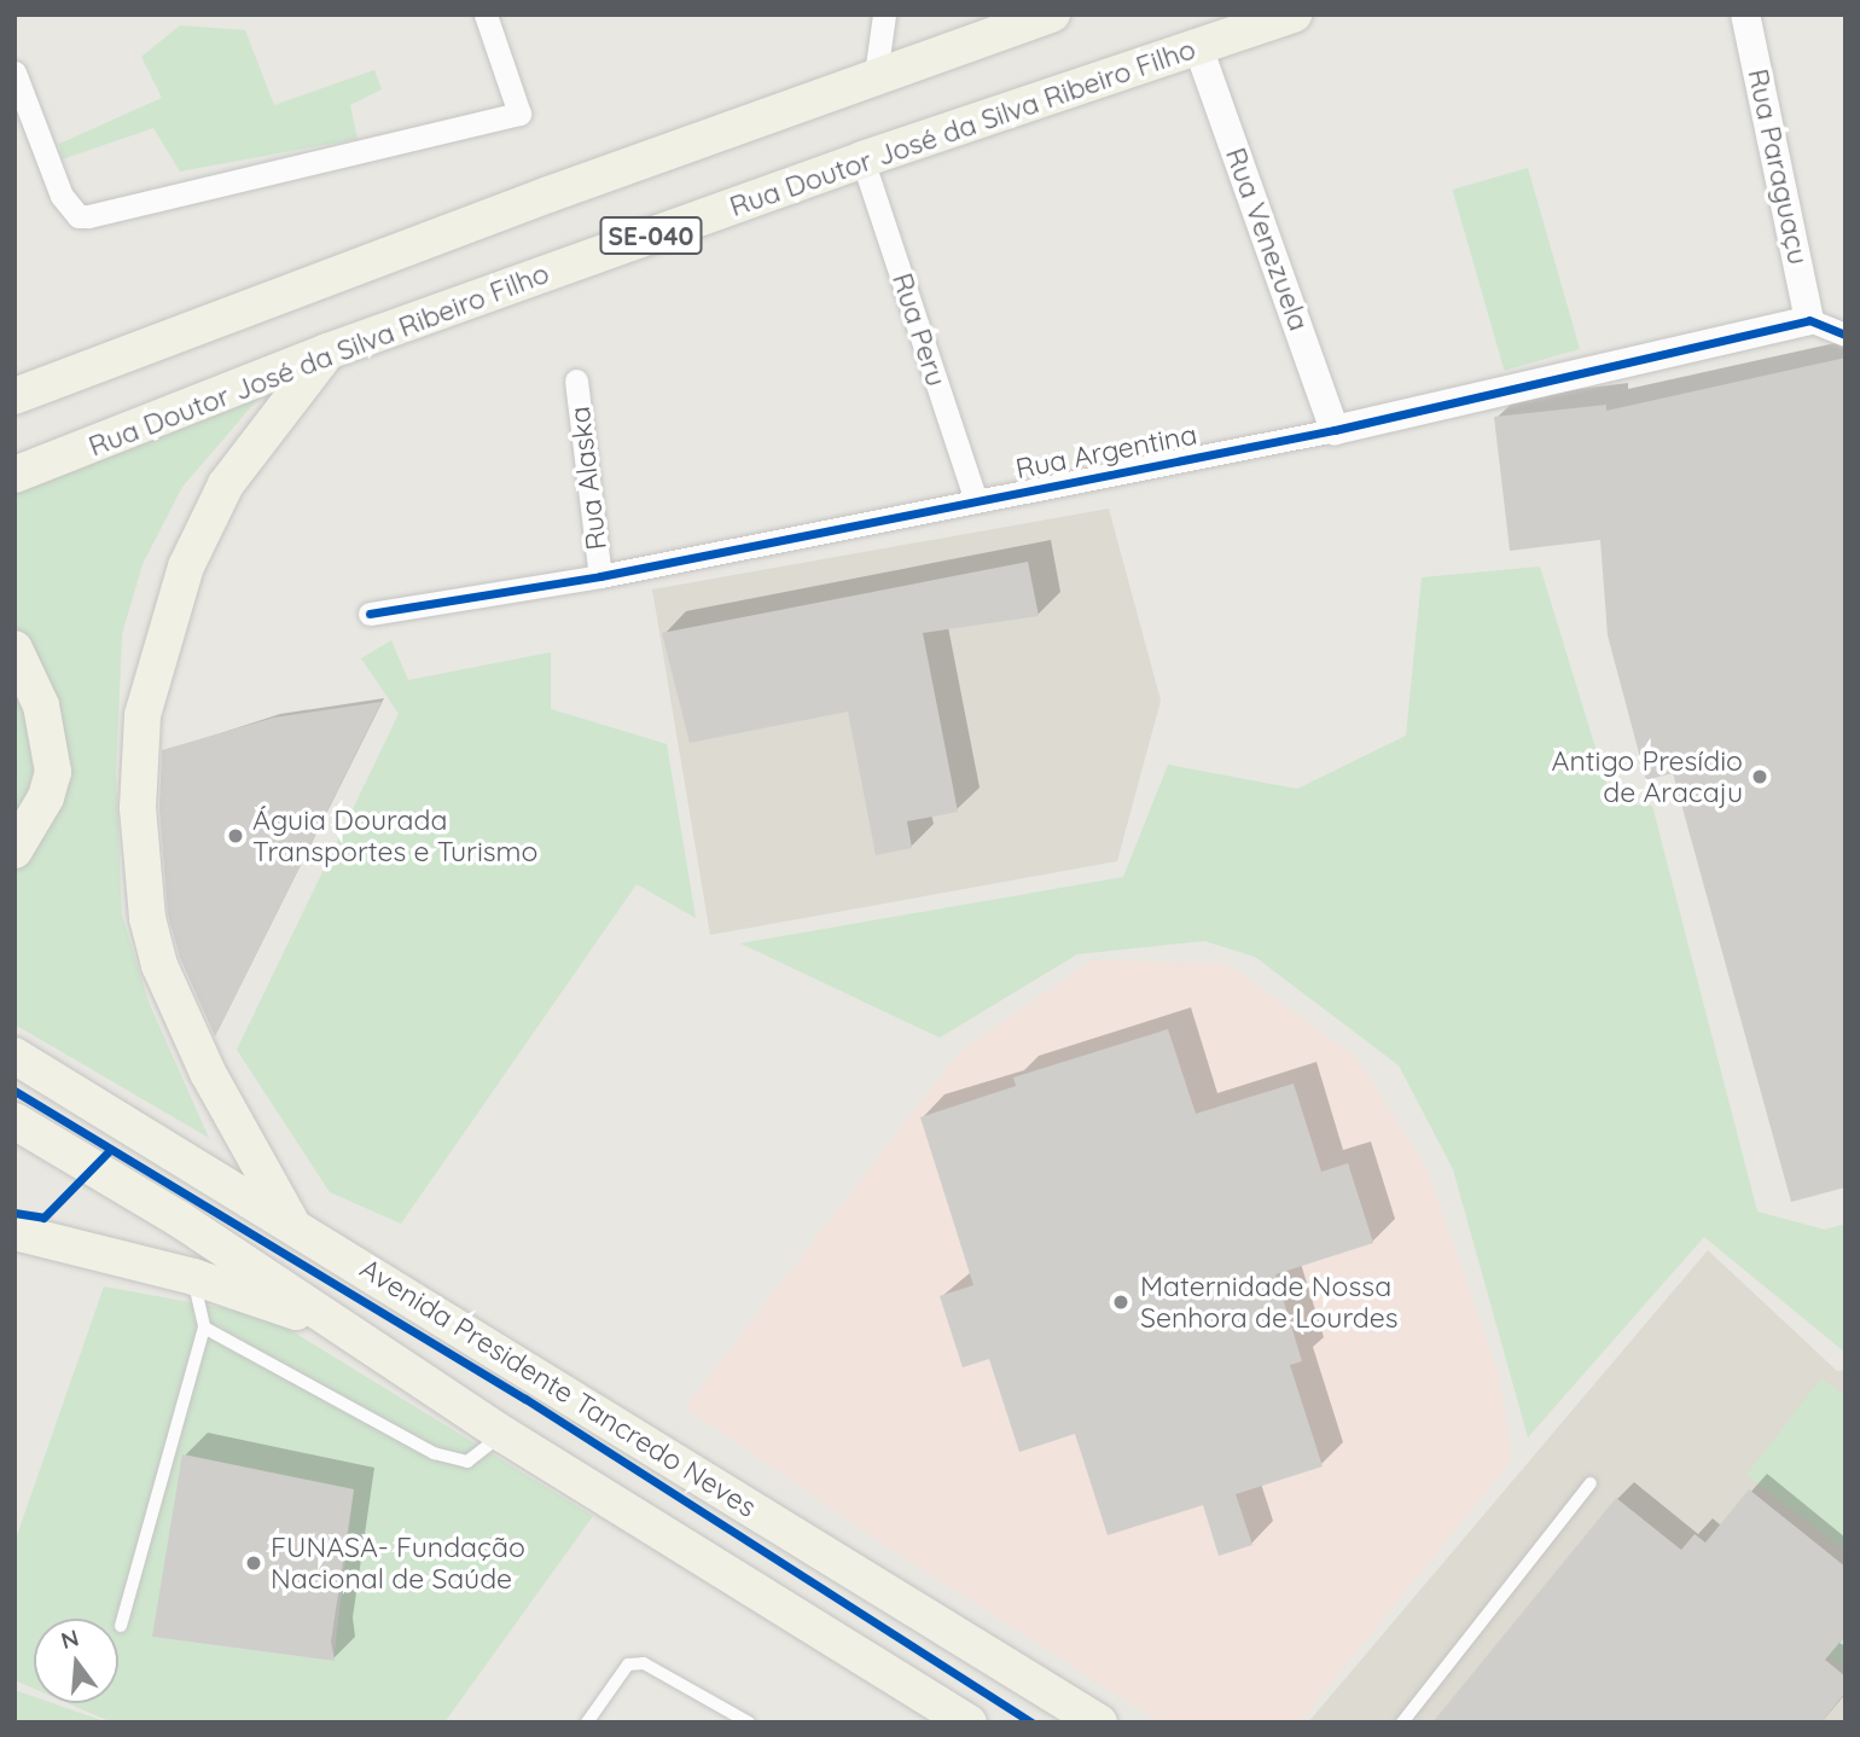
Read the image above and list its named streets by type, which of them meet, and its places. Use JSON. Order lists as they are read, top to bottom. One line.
{"streets":{"main road":["Rua Doutor José da Silva Ribeiro Filho","SE-040","Avenida Presidente Tancredo Neves"],"street":["Rua Paraguaçu","Rua Venezuela","Rua Peru","Rua Argentina","Rua Alaska"]},"crossings":[["Rua Doutor José da Silva Ribeiro Filho","Rua Venezuela"],["Rua Doutor José da Silva Ribeiro Filho","Rua Peru"],["Rua Paraguaçu","Rua Argentina"],["Rua Venezuela","Rua Argentina"],["Rua Peru","Rua Argentina"],["Rua Argentina","Rua Alaska"]],"places":["Antigo Presídio de Aracaju","Águia Dourada Transportes e Turismo","Maternidade Nossa Senhora de Lourdes","FUNASA- Fundação Nacional de Saúde"],"north":"top"}
